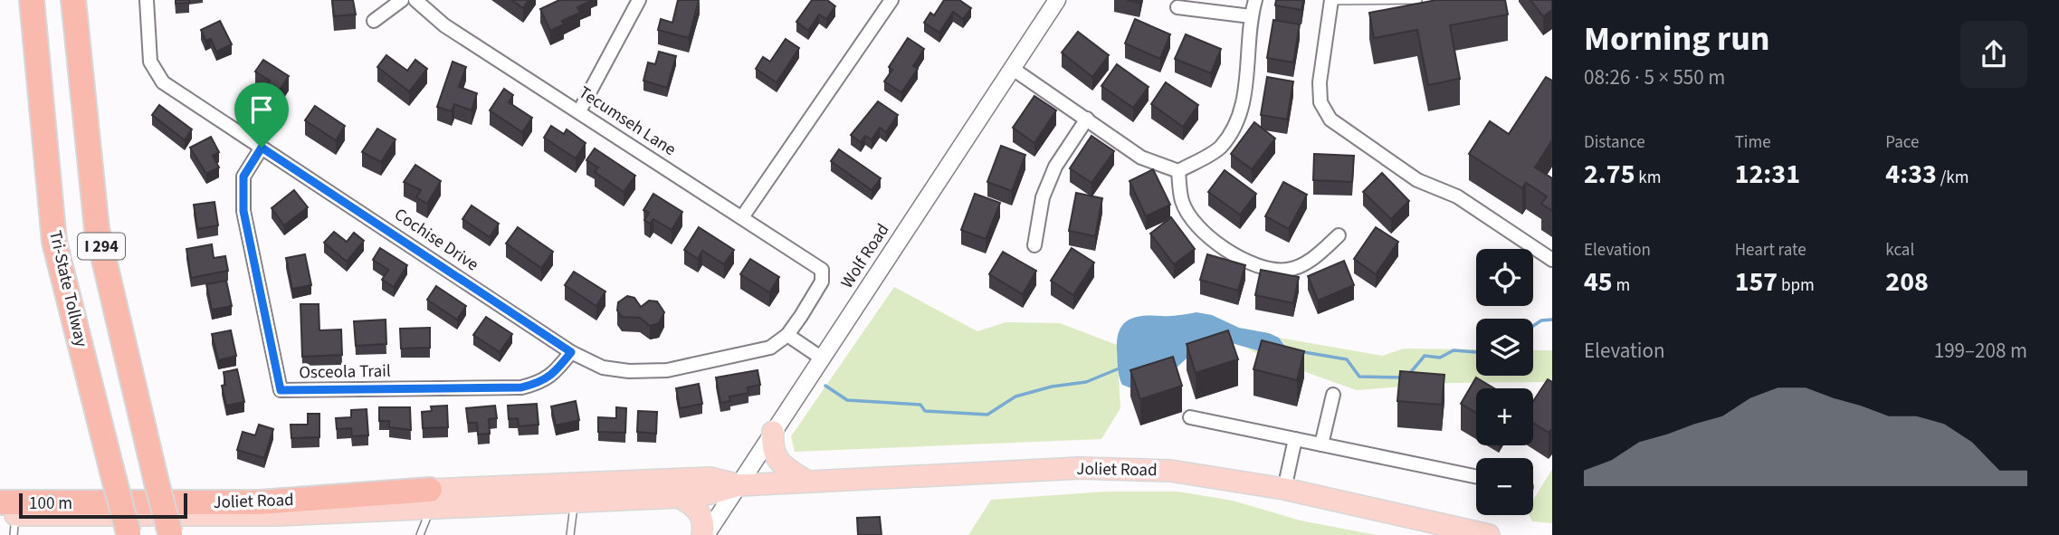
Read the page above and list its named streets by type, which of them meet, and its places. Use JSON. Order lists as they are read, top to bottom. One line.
{"streets":{"highway":["I 294","Tri-State Tollway","Joliet Road"],"street":["Tecumseh Lane","Cochise Drive","Wolf Road","Osceola Trail"]},"crossings":[["Tecumseh Lane","Cochise Drive"],["Cochise Drive","Osceola Trail"],["Wolf Road","Joliet Road"]],"scale_bar":"100 m","page":{"heading":["Morning run","08:26 · 5 × 550 m"],"stats":[["Distance","2.75 km"],["Time","12:31"],["Pace","4:33 /km"],["Elevation","45 m"],["Heart rate","157 bpm"],["kcal","208"]],"map_buttons":["+","−"],"chart":["Elevation","199–208 m"],"scale":"100 m"}}
